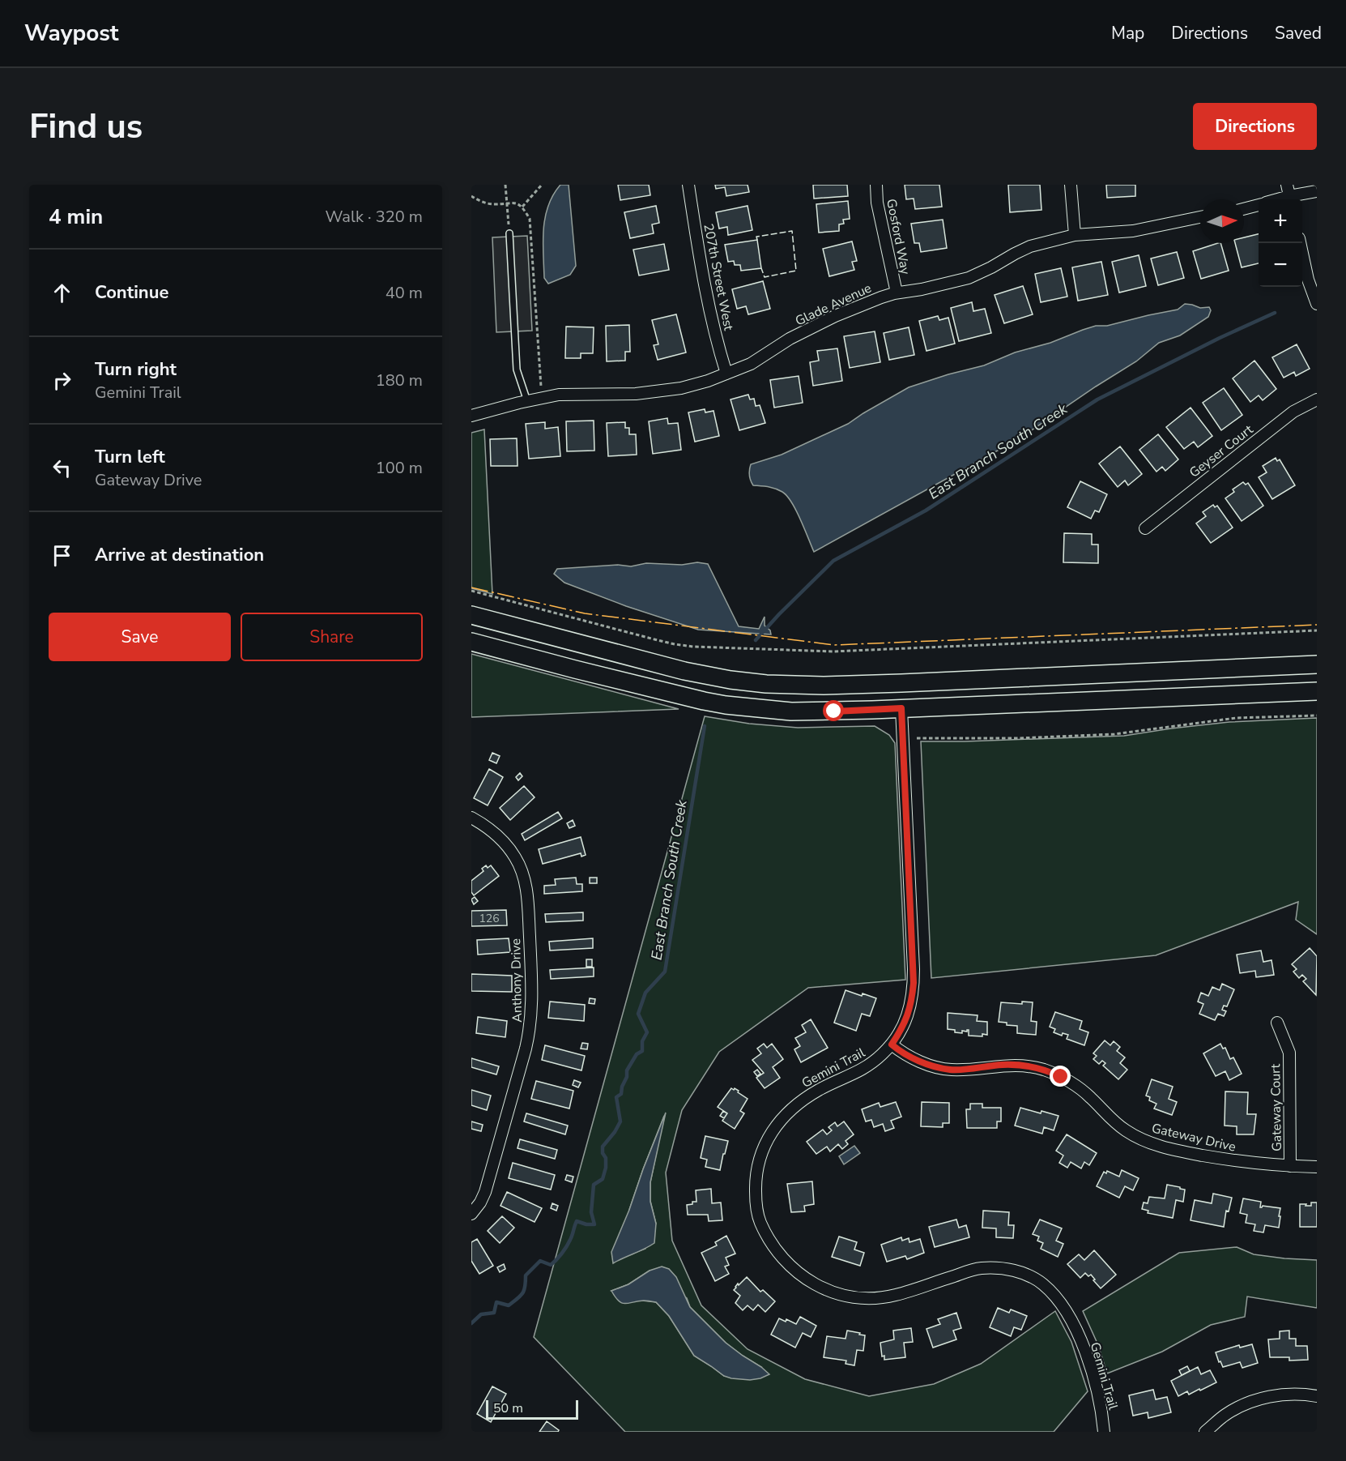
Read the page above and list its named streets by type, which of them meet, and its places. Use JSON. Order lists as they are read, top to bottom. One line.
{"streets":{"street":["Gosford Way","207th Street West","Glade Avenue","Geyser Court","Anthony Drive","Gemini Trail","Gateway Court","Gateway Drive"]},"crossings":[["Gosford Way","Glade Avenue"],["207th Street West","Glade Avenue"],["Gemini Trail","Gateway Drive"],["Gateway Court","Gateway Drive"]],"water":["East Branch South Creek"],"house_numbers":["126"],"scale_bar":"50 m","north":"right","page":{"header":"Waypost","nav":["Map","Directions","Saved"],"buttons":["Directions",["Save","Share"]],"title":"Find us","heading":["4 min","Walk · 320 m"],"map_buttons":["+","−"],"list":[["Continue","40 m"],["Turn right","Gemini Trail","180 m"],["Turn left","Gateway Drive","100 m"],"Arrive at destination"],"scale":"50 m"}}
